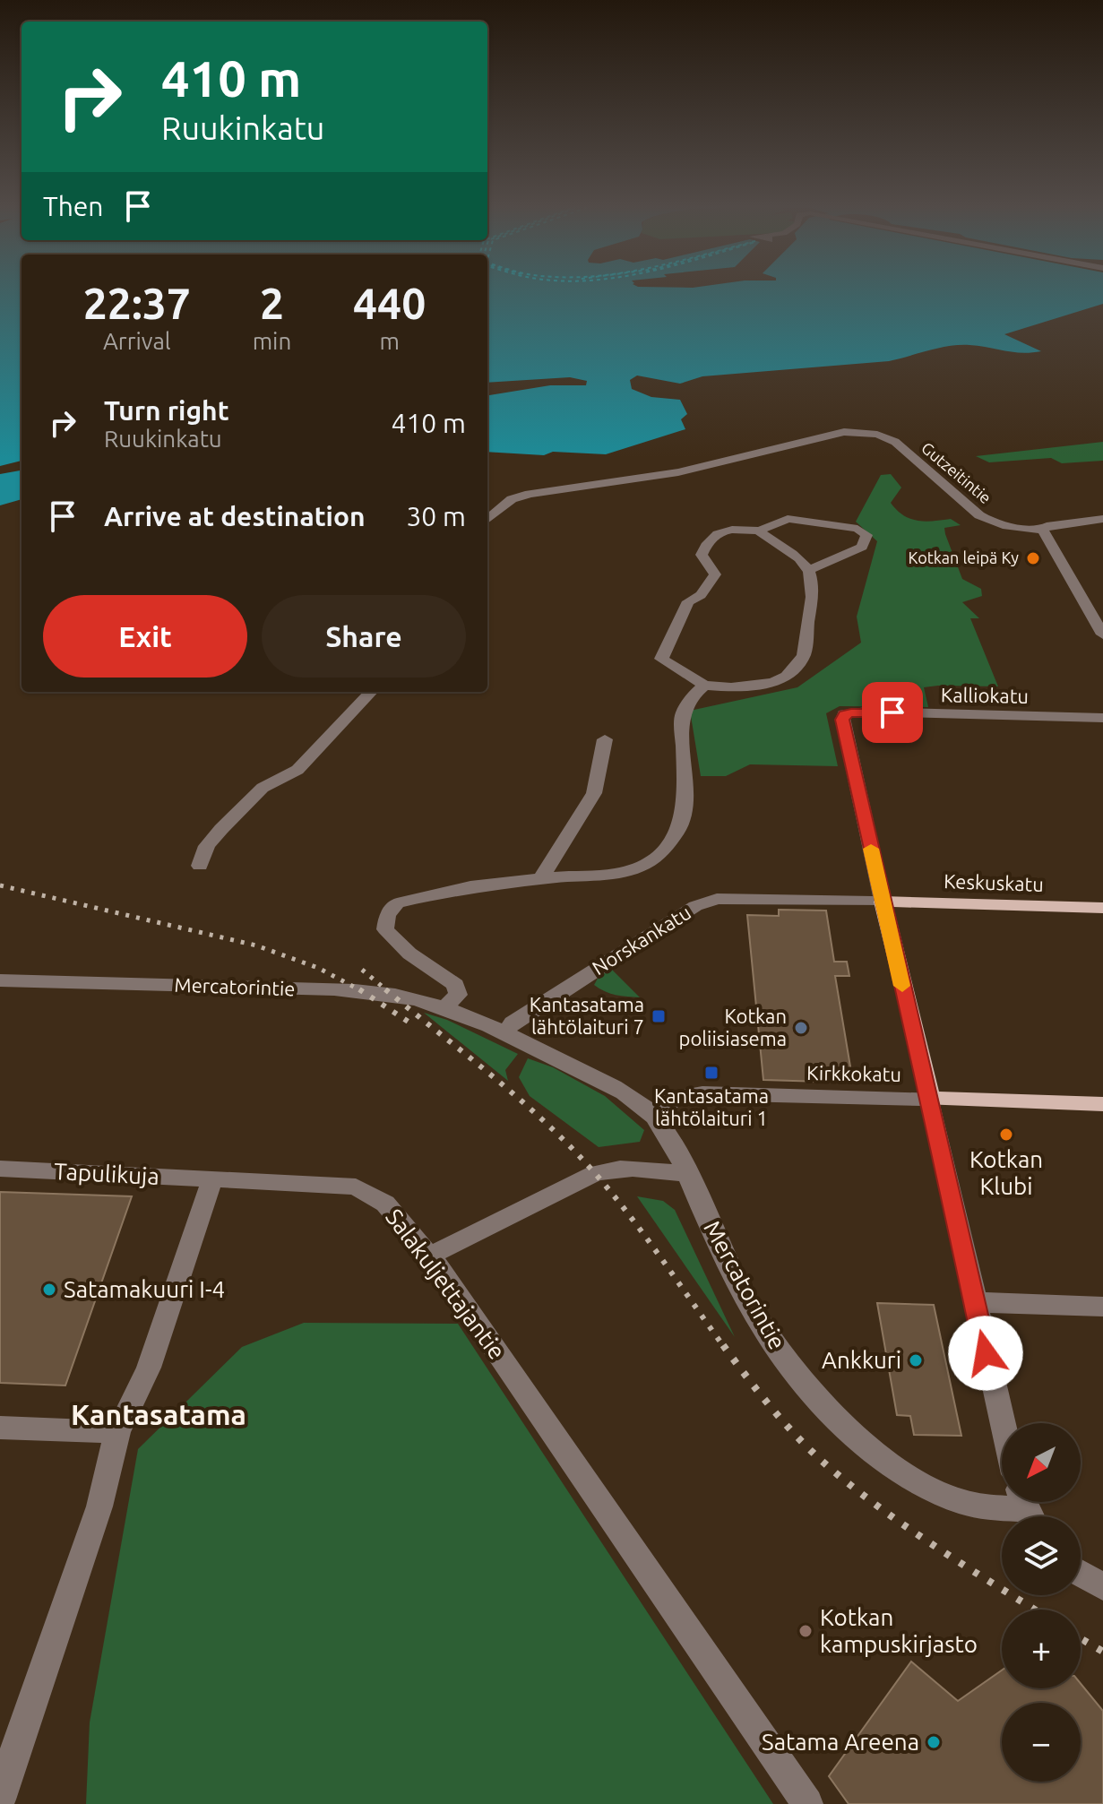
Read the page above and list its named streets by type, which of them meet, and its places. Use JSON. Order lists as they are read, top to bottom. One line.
{"streets":{"main road":["Keskuskatu","Kirkkokatu"],"street":["Gutzeitintie","Kalliokatu","Norskankatu","Mercatorintie","Tapulikuja","Salakuljettajantie"]},"crossings":[["Kalliokatu","Keskuskatu"],["Kalliokatu","Norskankatu"],["Keskuskatu","Norskankatu"],["Norskankatu","Mercatorintie"],["Mercatorintie","Kirkkokatu"],["Tapulikuja","Salakuljettajantie"]],"districts":["Kantasatama"],"places":{"other":["Kotkan leipä Ky","Kotkan poliisiasema","Kotkan Klubi","Satamakuuri I-4","Ankkuri","Kotkan kampuskirjasto","Satama Areena"],"transit":["Kantasatama lähtölaituri 7","Kantasatama lähtölaituri 1"]},"north":"bottom left","page":{"turn":["410 m","Ruukinkatu"],"then":"Then","eta":["22:37","Arrival","2","min","440","m"],"list":[{"name":"Turn right","note":"Ruukinkatu","value":"410 m"},{"name":"Arrive at destination","value":"30 m"}],"buttons":["Exit","Share"],"map_buttons":["+","−"]}}
